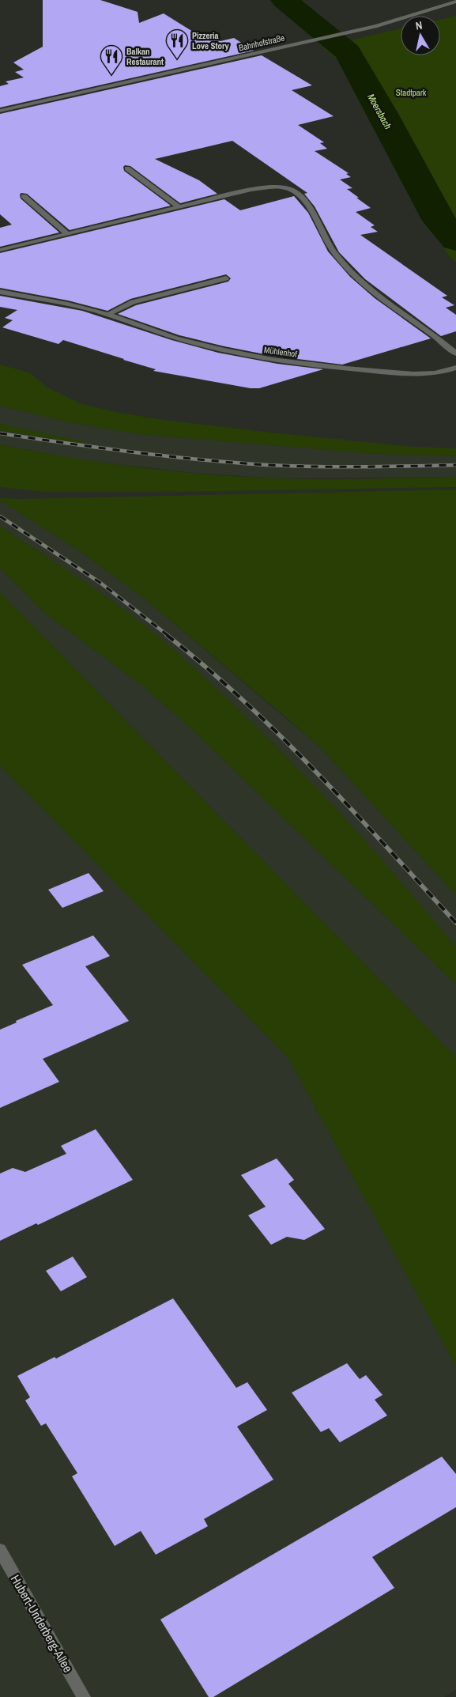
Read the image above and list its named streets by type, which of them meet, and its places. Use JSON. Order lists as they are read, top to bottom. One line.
{"streets":{"street":["Bahnhofstraße","Mühlenhof","Hubert-Underberg-Allee"]},"water":["Moersbach"],"parks":["Stadtpark"],"places":{"restaurant":["Pizzeria Love Story","Balkan Restaurant"]},"north":"top"}
